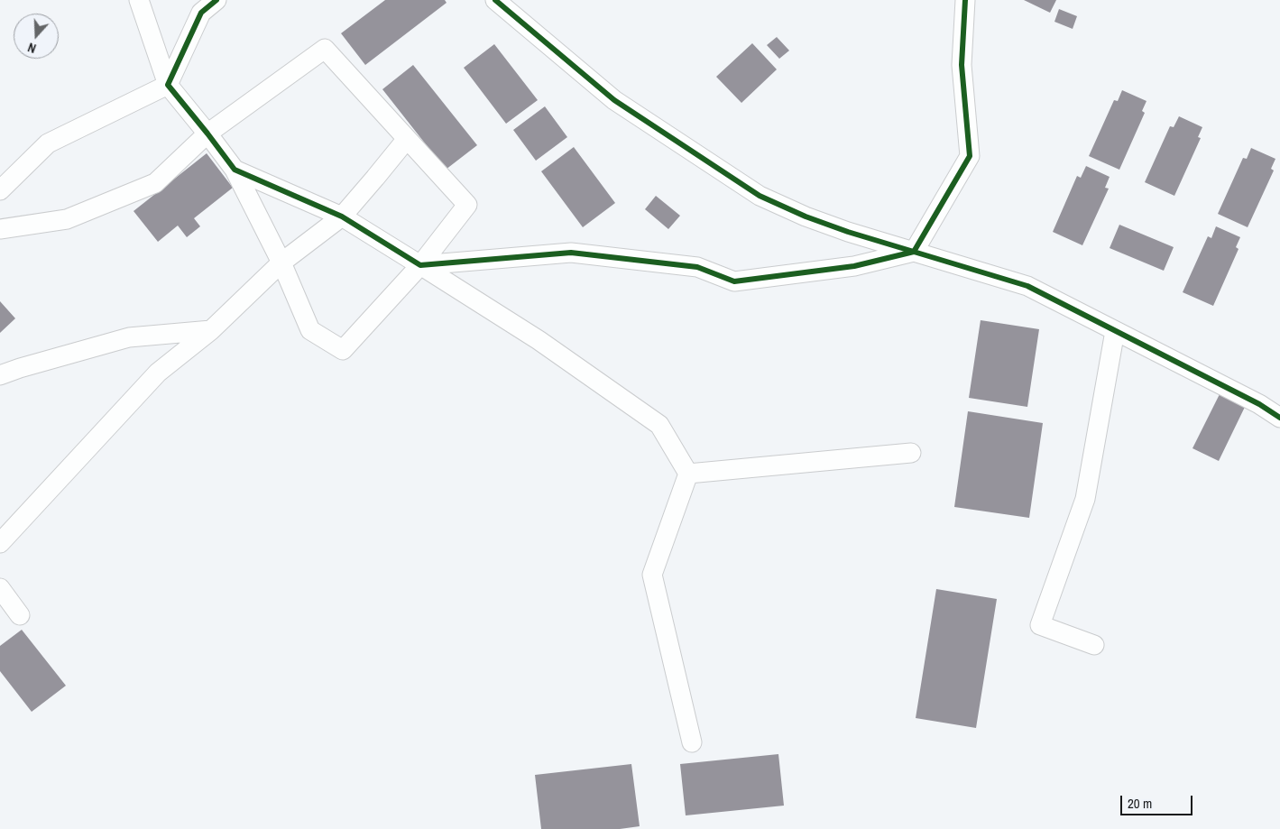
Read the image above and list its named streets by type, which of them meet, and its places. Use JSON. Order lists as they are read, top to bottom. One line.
{"scale_bar":"20 m","north":"bottom"}
